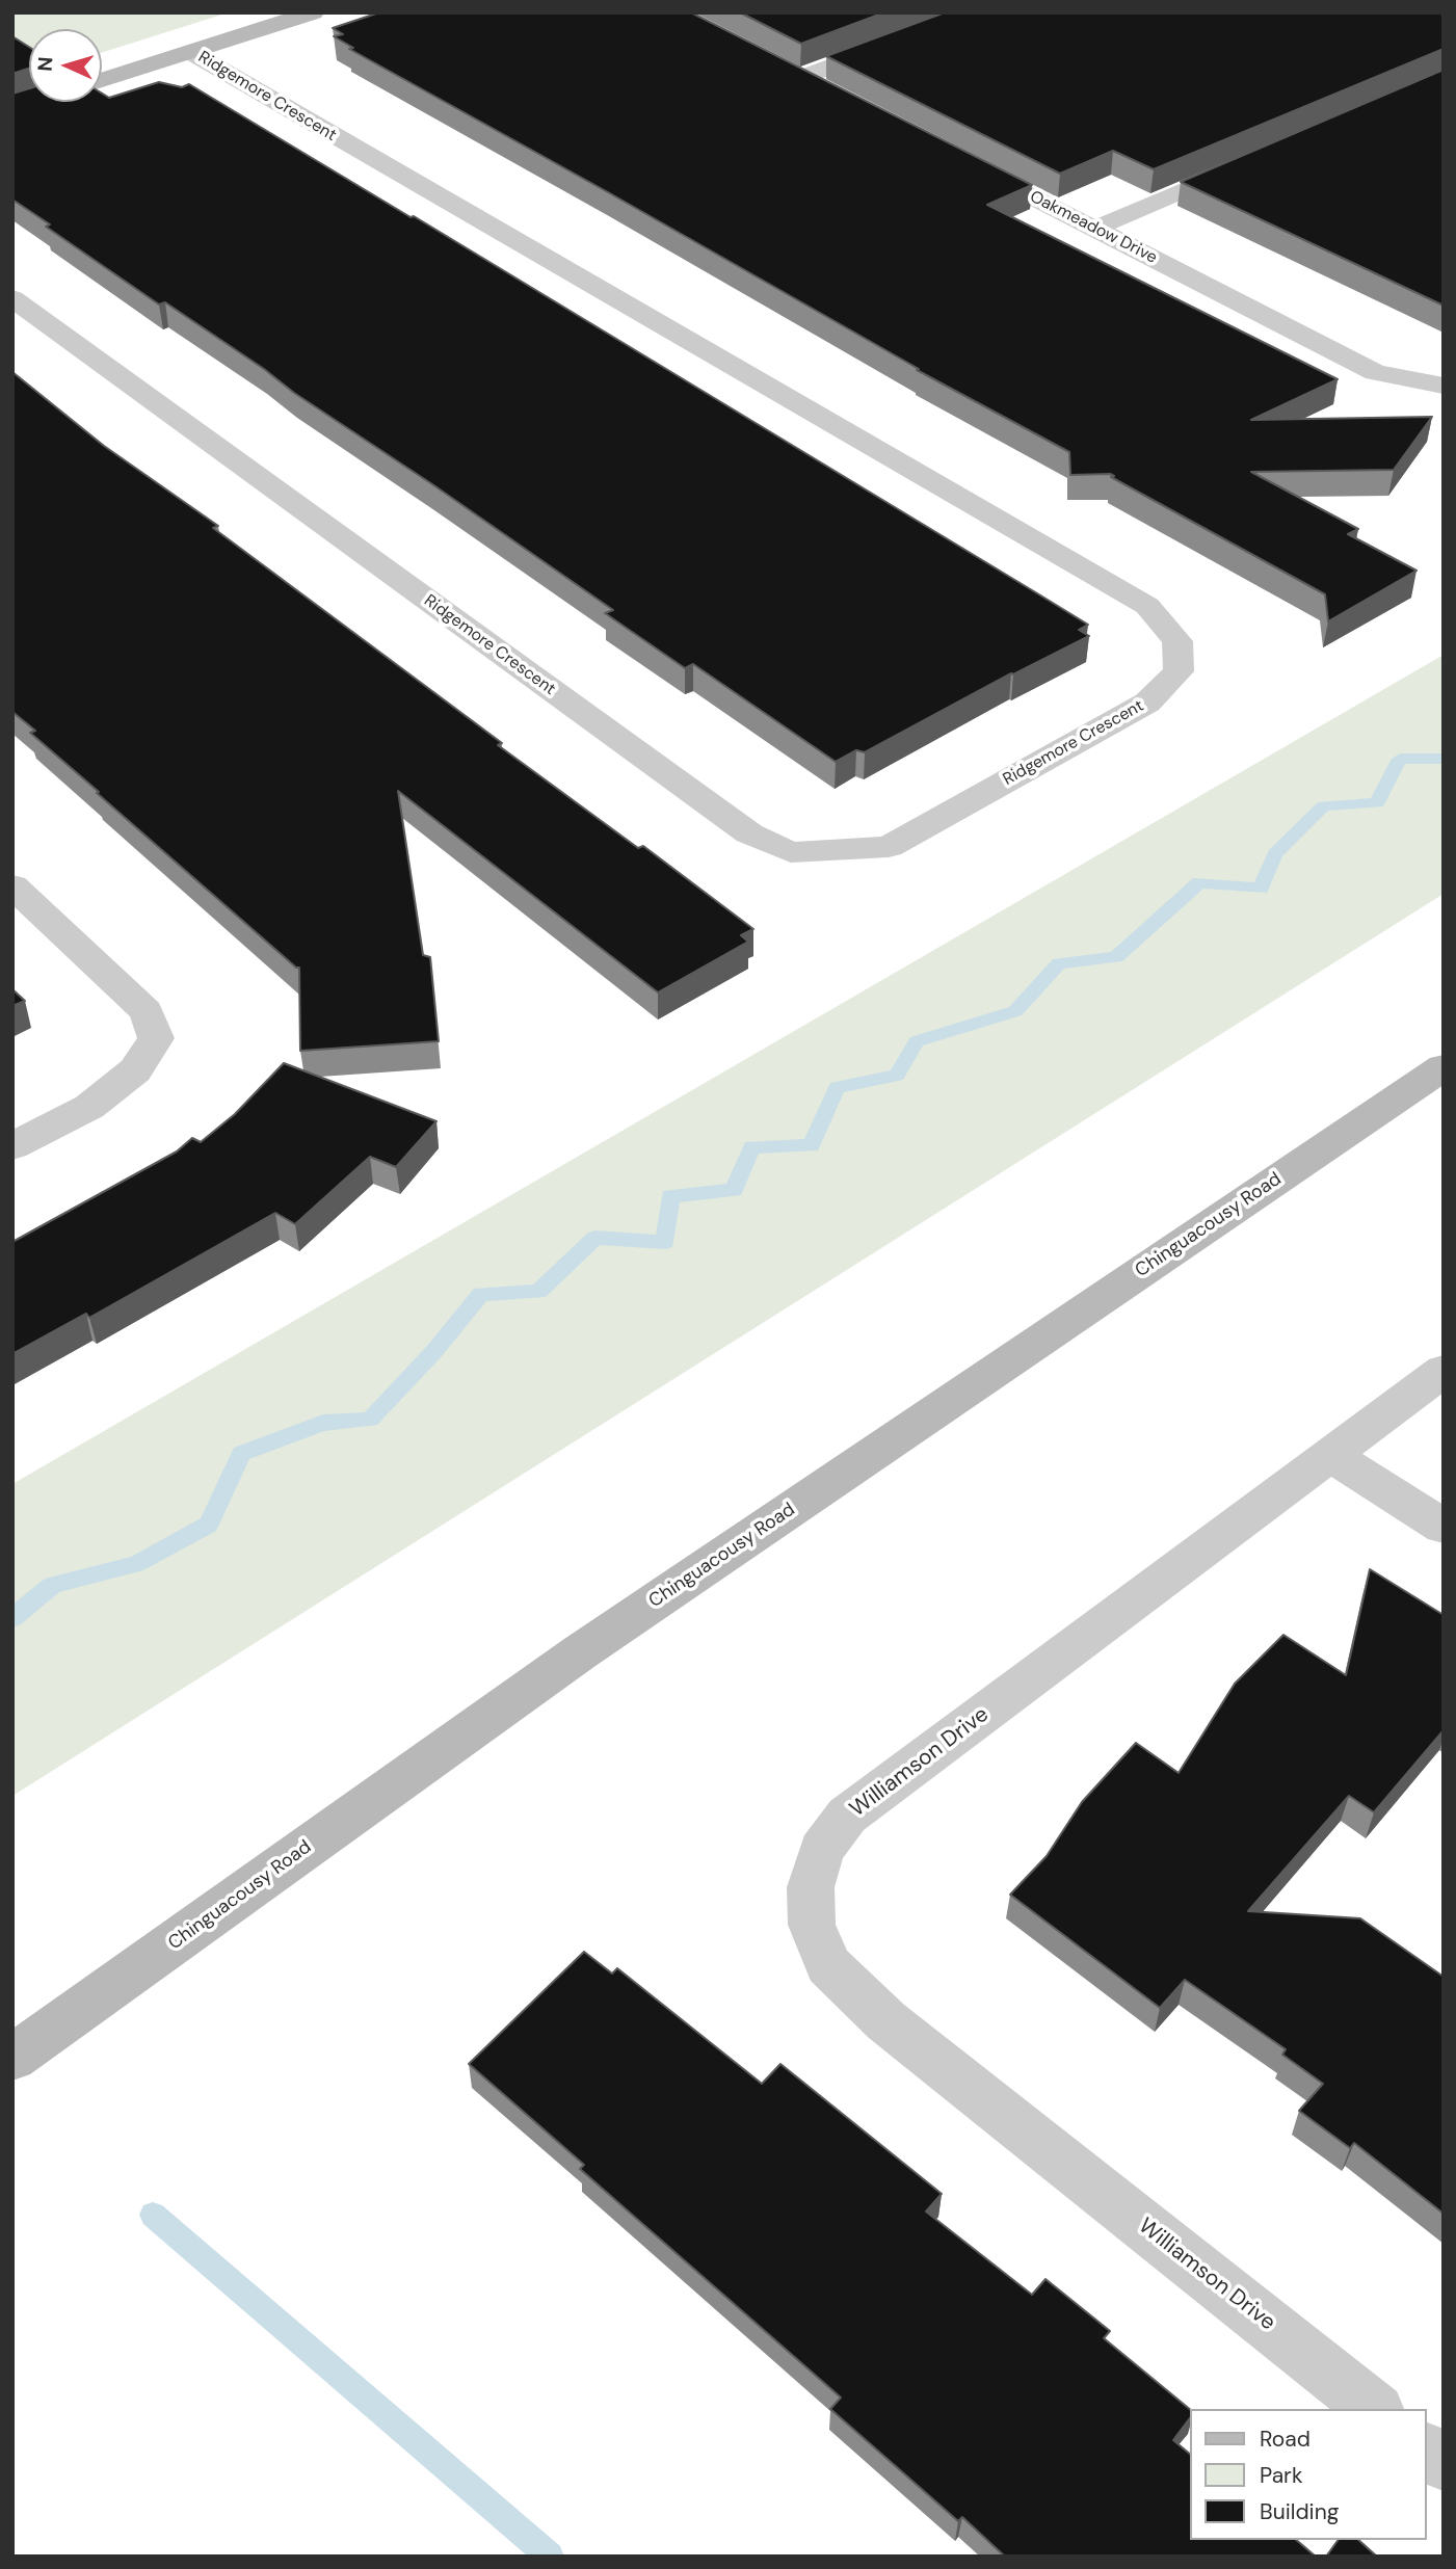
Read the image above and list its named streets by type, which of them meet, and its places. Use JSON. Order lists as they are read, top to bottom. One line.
{"streets":{"main road":["Chinguacousy Road"],"street":["Ridgemore Crescent","Oakmeadow Drive","Williamson Drive"]},"legend":["Road","Park","Building"],"north":"left"}
